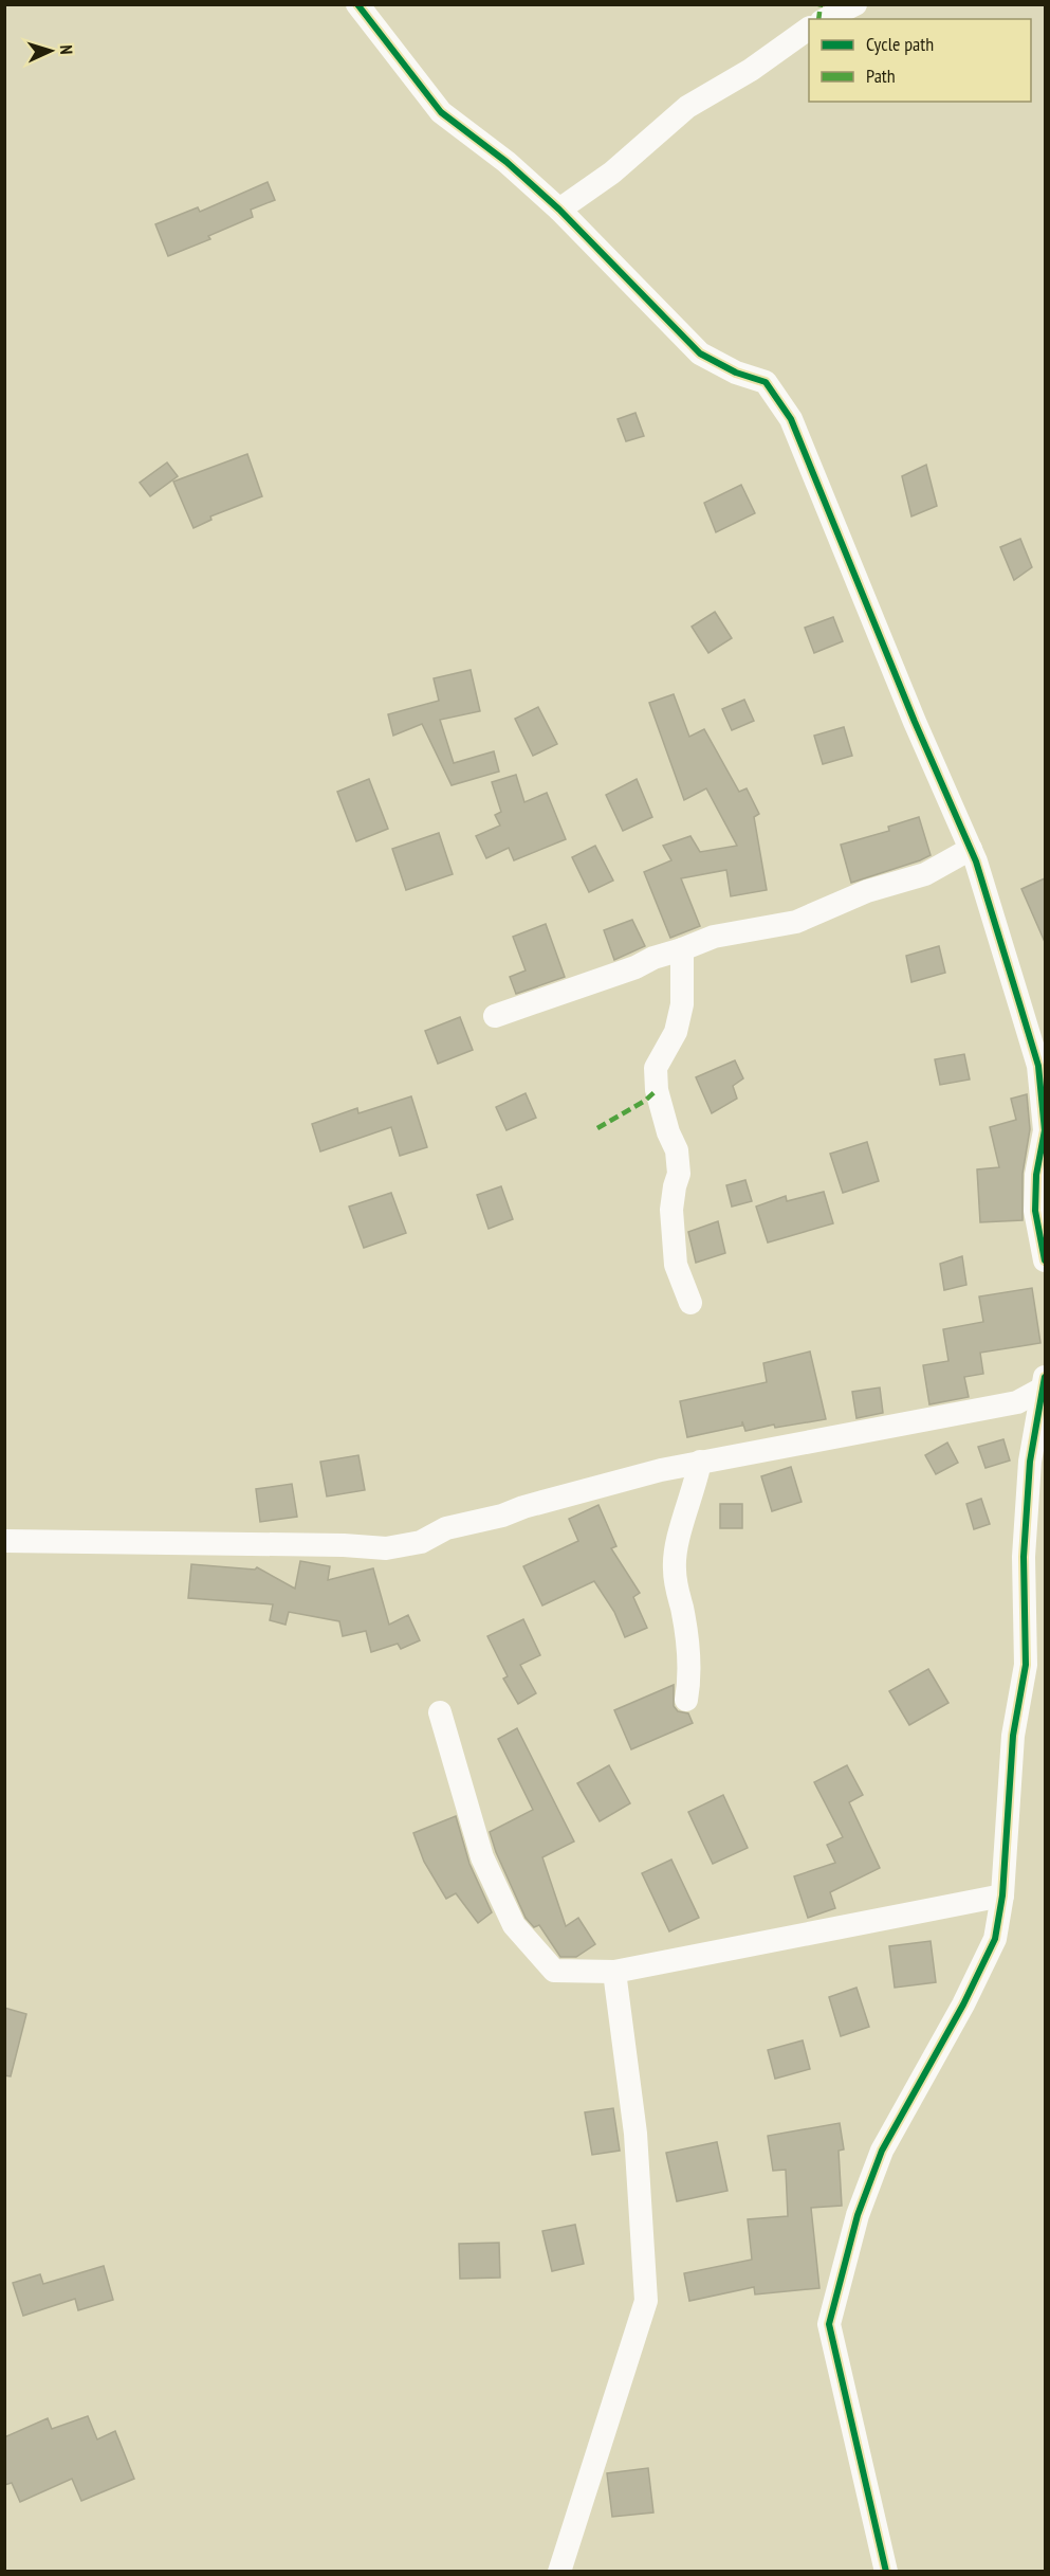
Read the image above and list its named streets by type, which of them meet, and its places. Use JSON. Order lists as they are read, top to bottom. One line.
{"legend":["Cycle path","Path"],"north":"right"}
